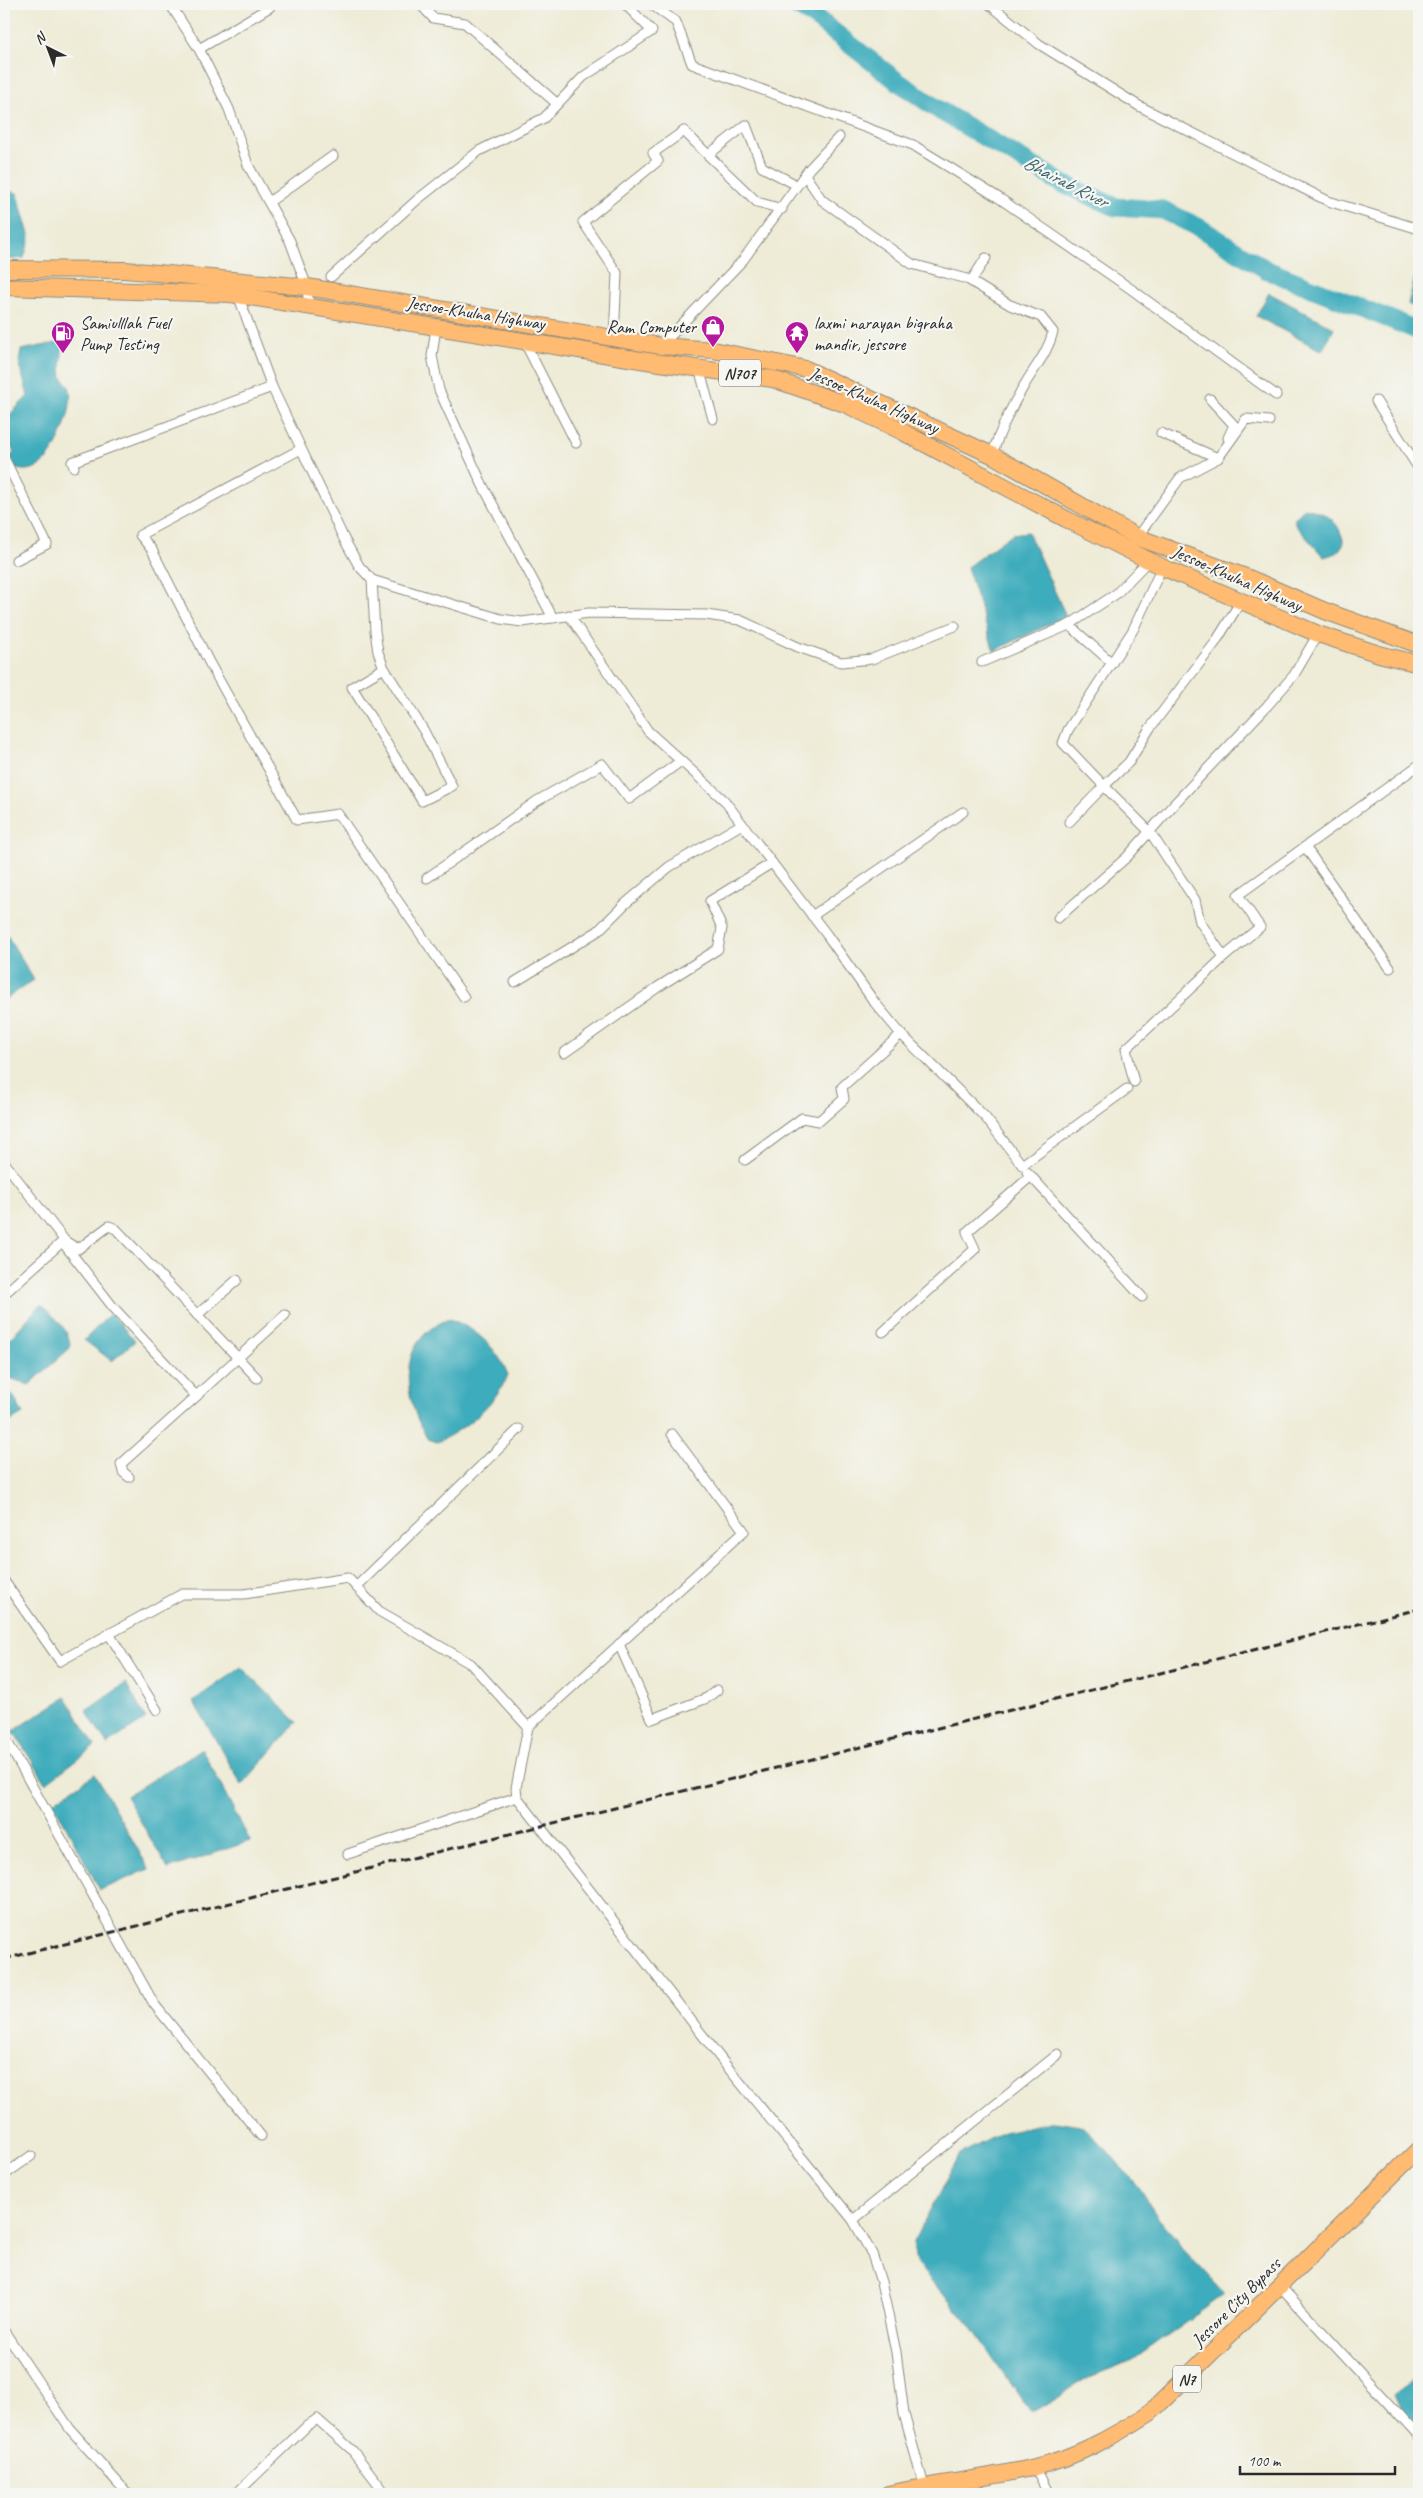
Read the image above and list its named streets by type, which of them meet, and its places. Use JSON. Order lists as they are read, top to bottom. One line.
{"streets":{"highway":["Jessoe-Khulna Highway","N707","Jessore City Bypass","N7"]},"water":["Bhairab River"],"places":{"shop":["Ram Computer"],"fuel station":["Samiulllah Fuel Pump Testing"],"temple":["laxmi narayan bigraha mandir, jessore"]},"scale_bar":"100 m","north":"top left"}
